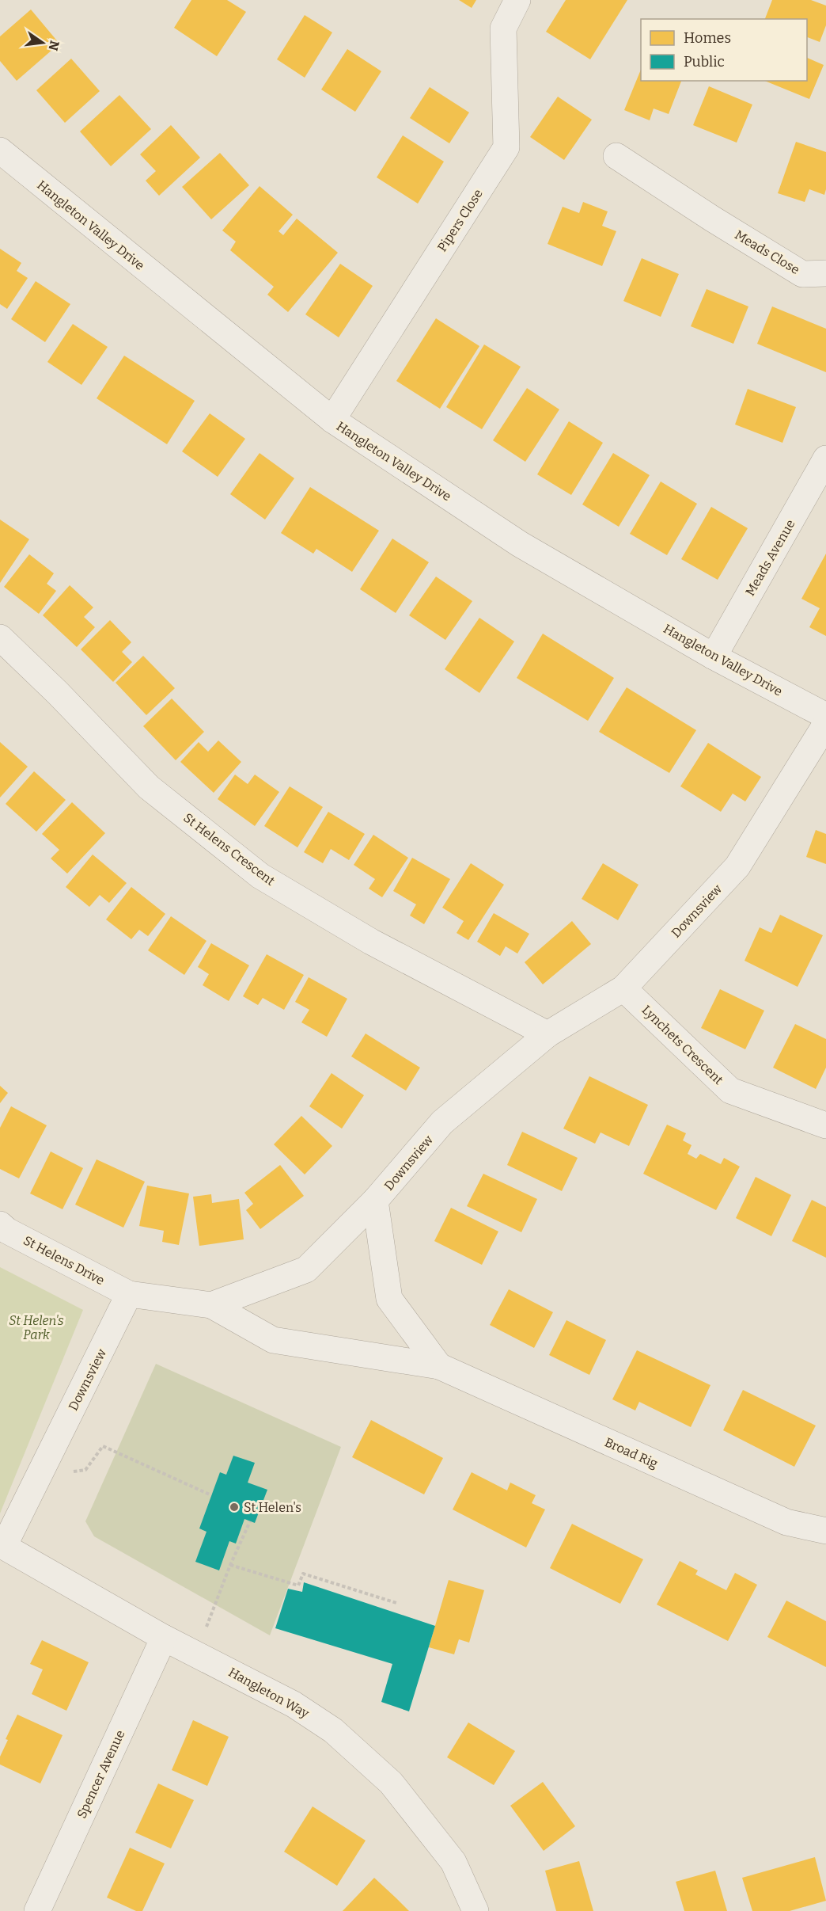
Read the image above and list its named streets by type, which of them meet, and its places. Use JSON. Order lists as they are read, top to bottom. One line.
{"streets":{"street":["Pipers Close","Hangleton Valley Drive","Meads Close","Meads Avenue","St Helens Crescent","Downsview","Lynchets Crescent","St Helens Drive","Broad Rig","Hangleton Way","Spencer Avenue"]},"crossings":[["Pipers Close","Hangleton Valley Drive"],["Hangleton Valley Drive","Meads Avenue"],["St Helens Crescent","Downsview"],["Downsview","Lynchets Crescent"],["Downsview","St Helens Drive"],["Downsview","Broad Rig"],["Downsview","Hangleton Way"],["Hangleton Way","Spencer Avenue"]],"parks":["St Helen's Park"],"places":["St Helen's"],"legend":["Homes","Public"],"north":"right"}
